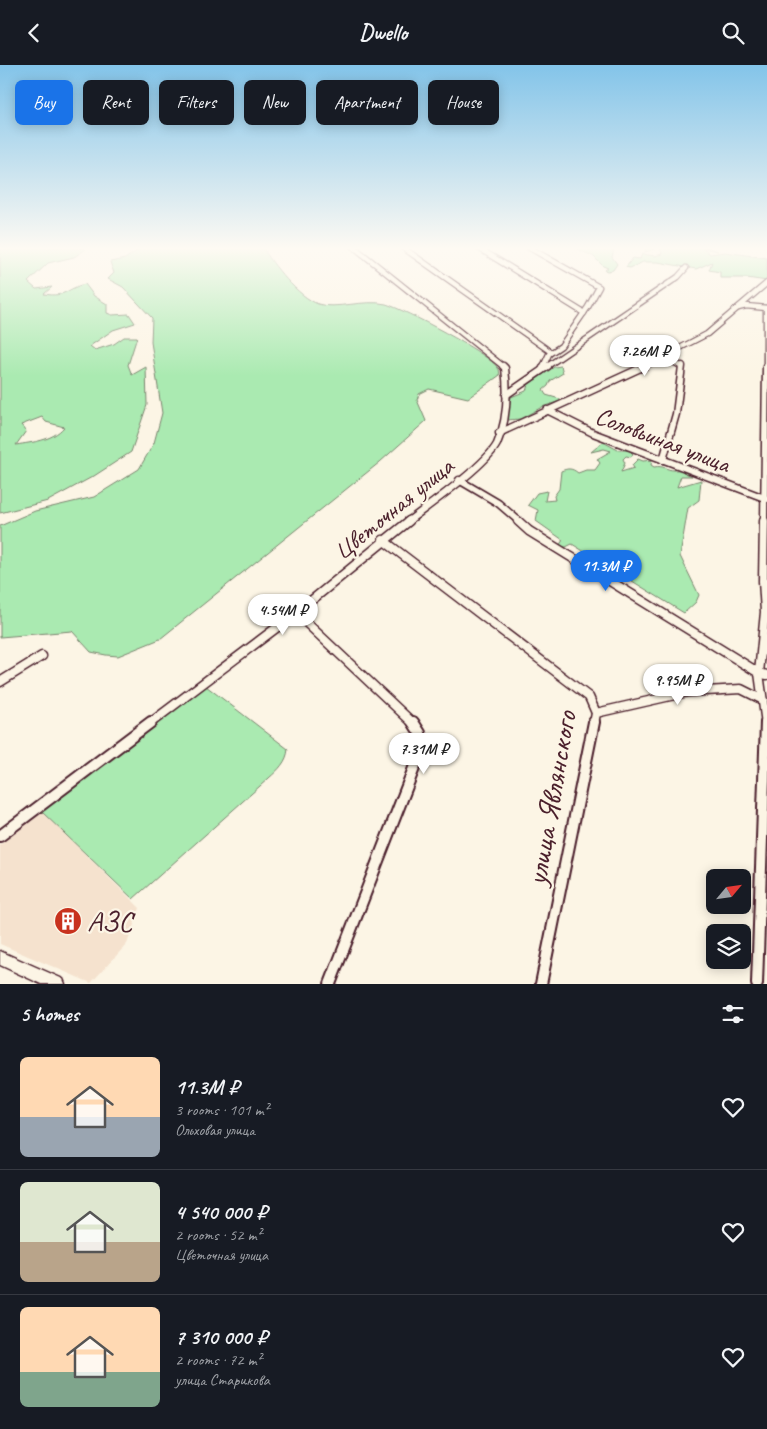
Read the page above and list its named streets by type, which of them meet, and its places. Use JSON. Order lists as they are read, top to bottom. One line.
{"streets":{"street":["Соловьиная улица","Цветочная улица","улица Являнского"]},"crossings":[["Цветочная улица","улица Являнского"]],"places":{"building":["АЗС"]},"north":"top right","page":{"header":"Dwello","chip":["Buy","Rent","Filters","New","Apartment","House"],"price":["7.26M ₽","11.3M ₽","4.54M ₽","9.95M ₽","7.31M ₽"],"heading":"5 homes","list":[{"name":"11.3M ₽","note":"3 rooms · 101 m² · Ольховая улица"},{"name":"4 540 000 ₽","note":"2 rooms · 52 m² · Цветочная улица"},{"name":"7 310 000 ₽","note":"2 rooms · 72 m² · улица Старикова"}]}}
